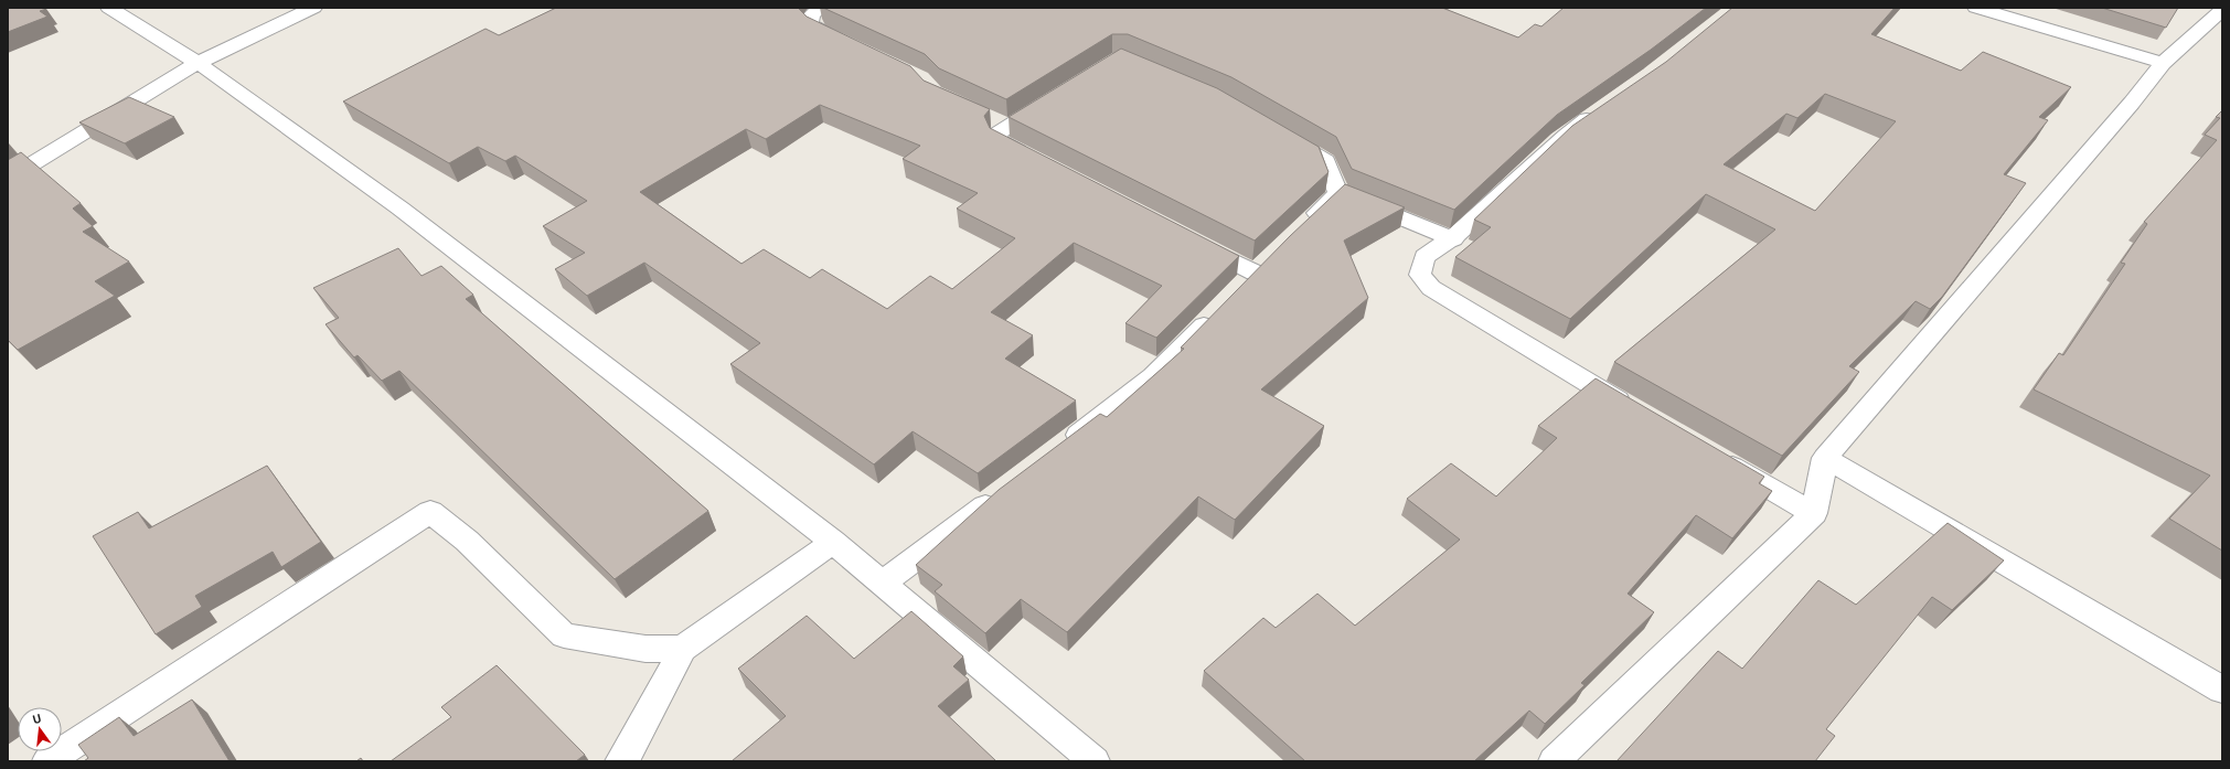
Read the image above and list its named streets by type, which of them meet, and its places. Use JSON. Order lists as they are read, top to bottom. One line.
{"north":"top"}
